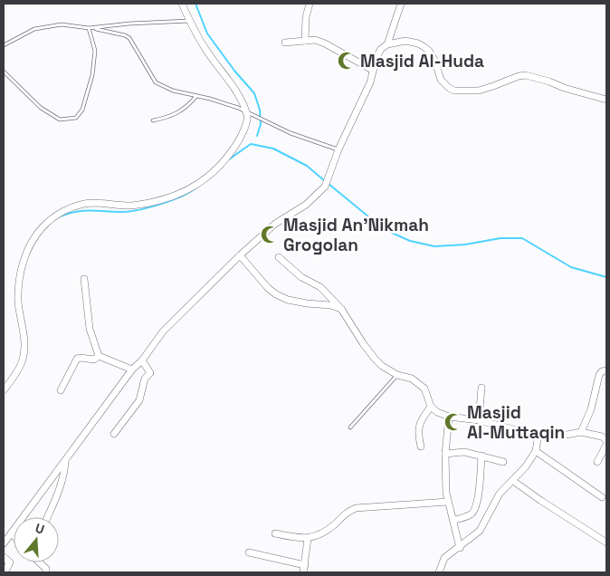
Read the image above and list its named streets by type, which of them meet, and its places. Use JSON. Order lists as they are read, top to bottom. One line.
{"places":{"mosque":["Masjid Al-Huda","Masjid An'Nikmah Grogolan","Masjid Al-Muttaqin"]},"north":"top"}
